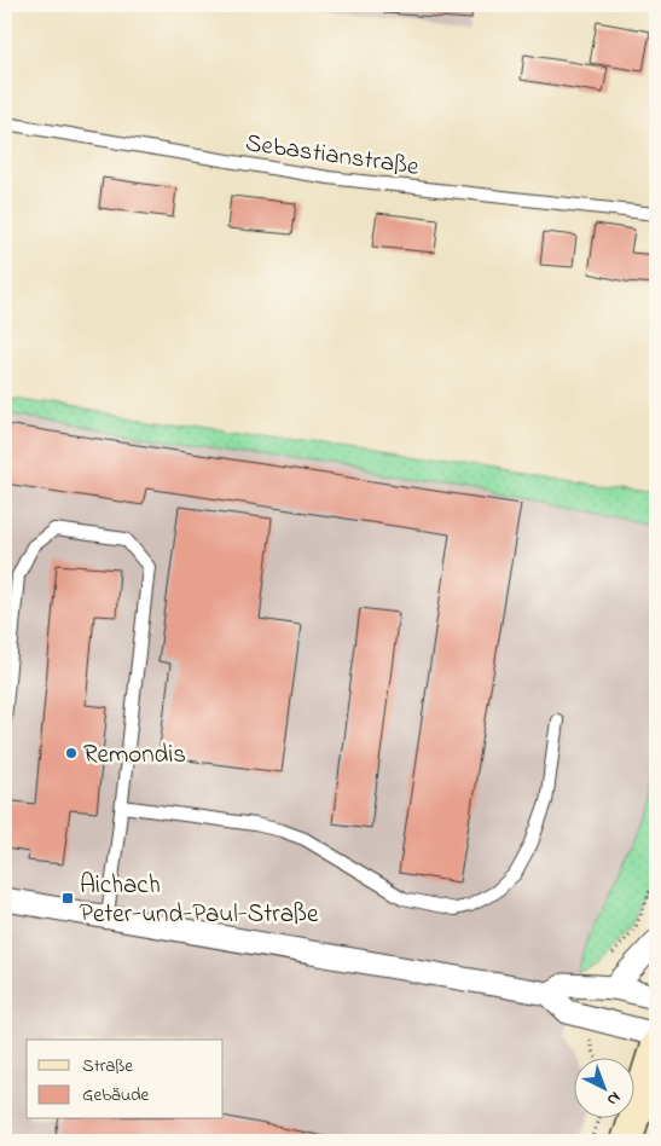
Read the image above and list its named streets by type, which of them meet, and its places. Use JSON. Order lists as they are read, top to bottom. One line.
{"streets":{"lane":["Sebastianstraße"]},"places":{"other":["Remondis"],"transit":["Aichach Peter-und-Paul-Straße"]},"legend":["Straße","Gebäude"],"north":"bottom right"}
